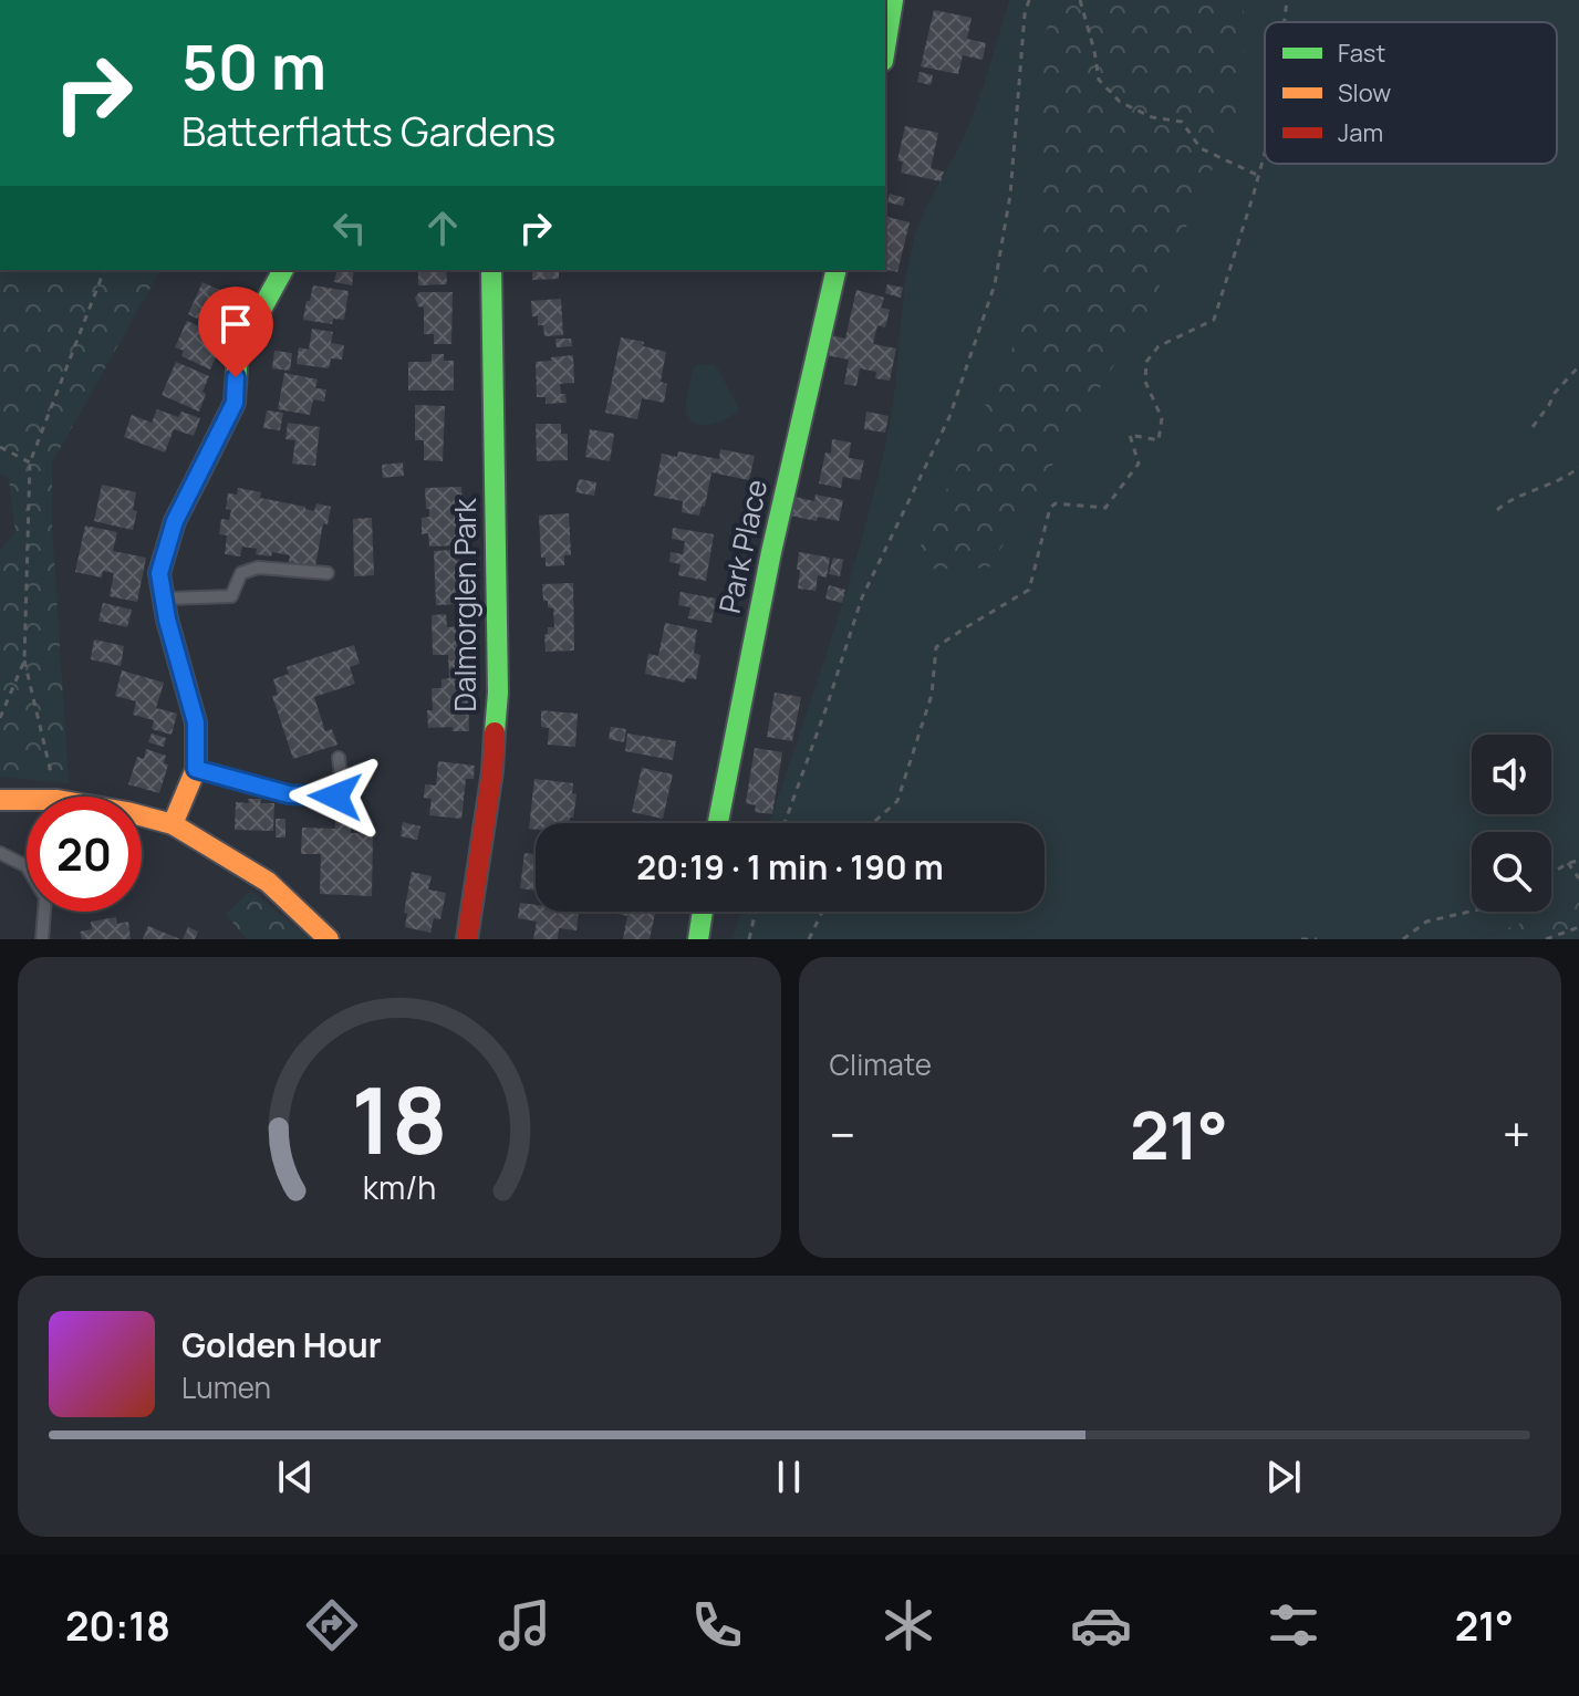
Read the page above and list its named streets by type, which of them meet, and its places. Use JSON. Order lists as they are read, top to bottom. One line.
{"streets":{"street":["Park Place","Dalmorglen Park"]},"legend":["Fast","Slow","Jam"],"page":{"turn":["50 m","Batterflatts Gardens"],"limit":"20","trip":"20:19 · 1 min · 190 m","tile":"Climate","heat":["−","21°","+"],"song":["Golden Hour","Lumen"],"tabs":["20:18","21°"],"gauge":["18","km/h"]}}
